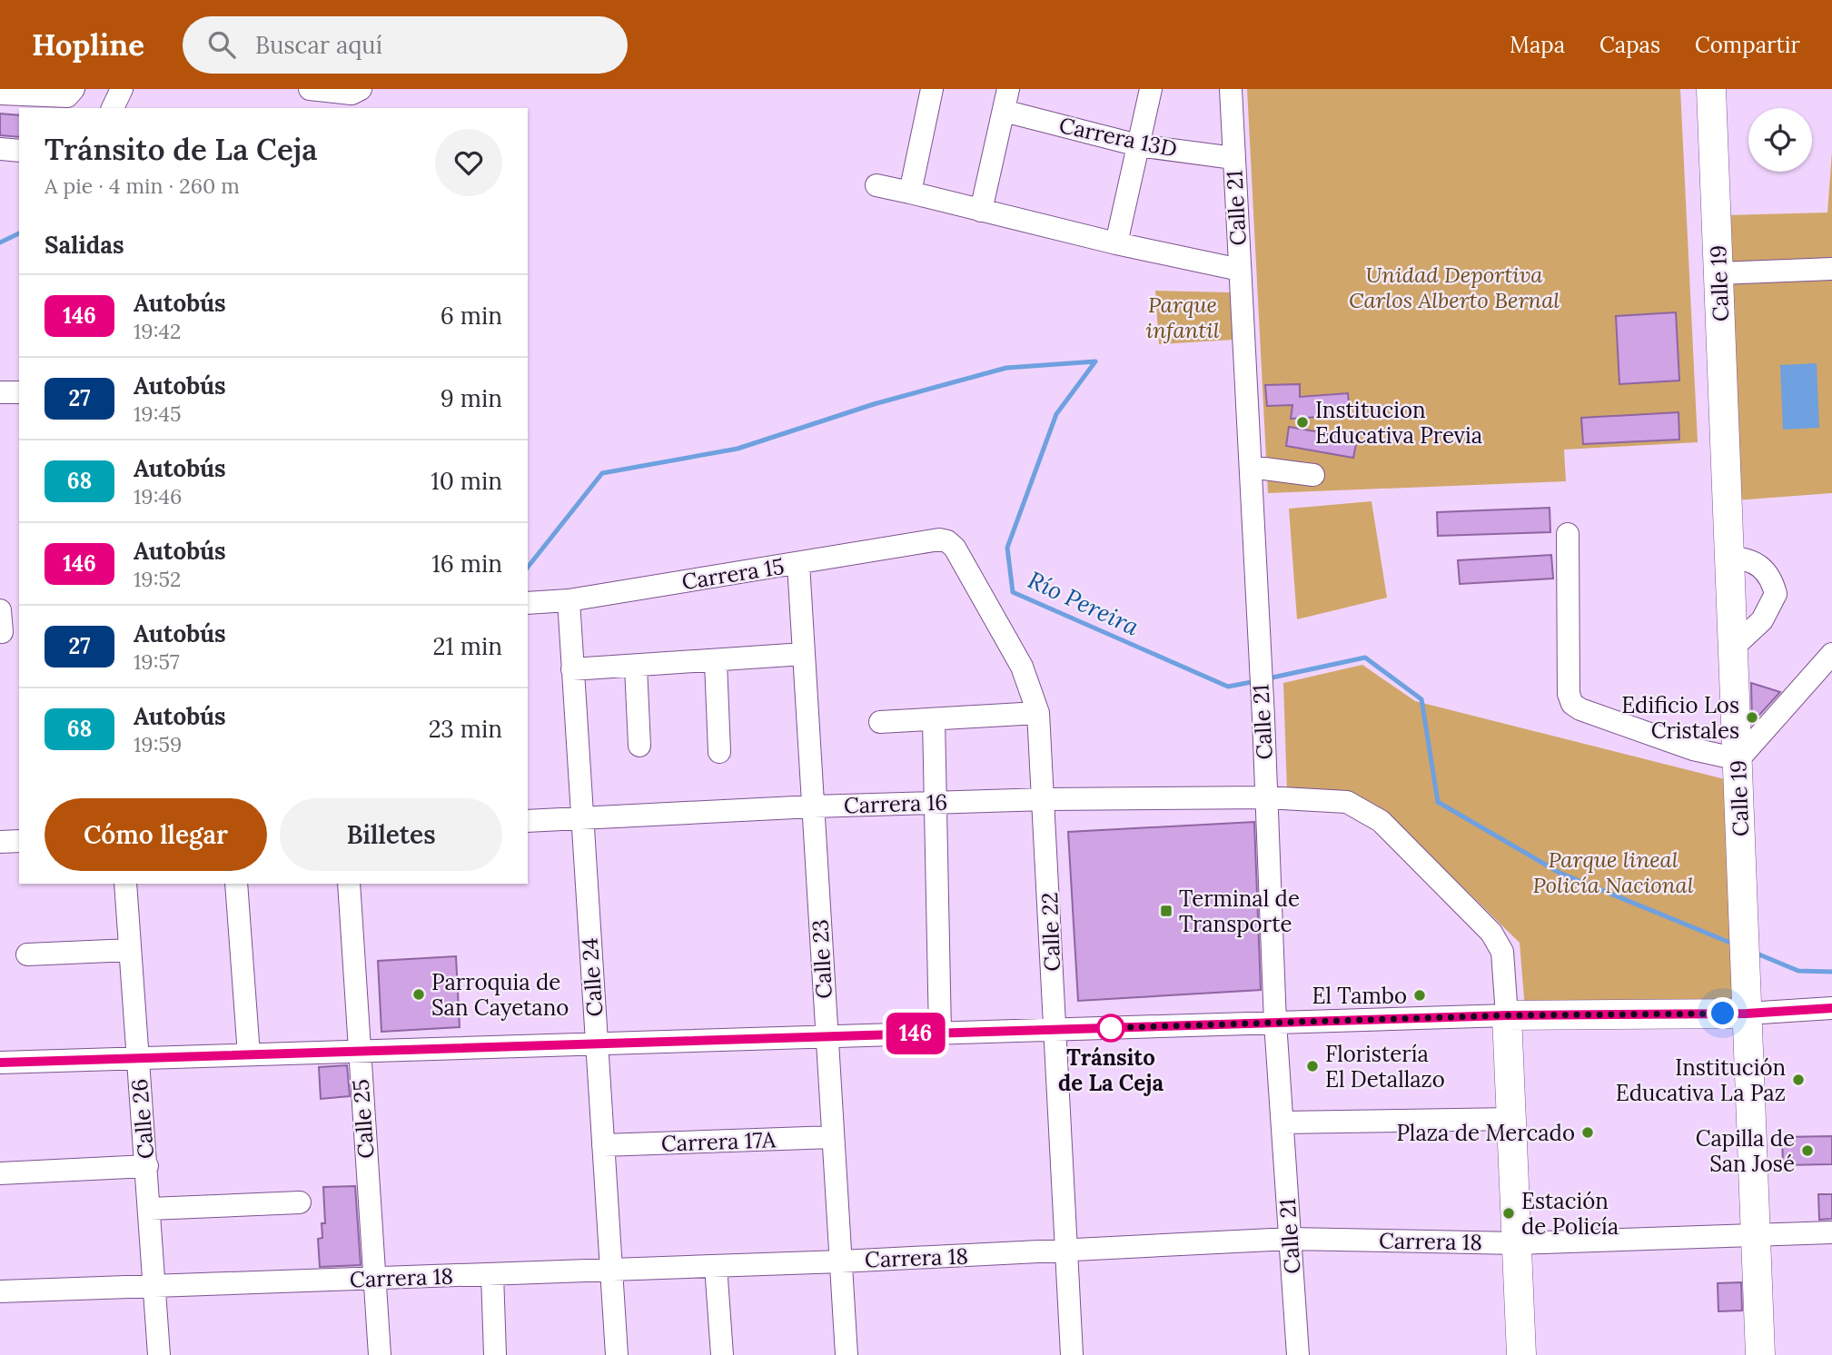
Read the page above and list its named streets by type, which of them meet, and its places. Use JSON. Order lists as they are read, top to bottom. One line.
{"streets":{"main road":["Calle 19"],"street":["Carrera 13D","Calle 21","Carrera 15","Carrera 16","Calle 22","Calle 23","Calle 24","Calle 26","Calle 25","Carrera 17A","Carrera 18"]},"crossings":[["Carrera 13D","Calle 21"],["Calle 21","Carrera 16"],["Calle 21","Carrera 18"],["Calle 19","Carrera 18"],["Carrera 15","Calle 22"],["Carrera 15","Calle 23"],["Carrera 15","Calle 24"],["Carrera 16","Calle 22"],["Carrera 16","Calle 23"],["Carrera 16","Calle 24"],["Calle 22","Carrera 18"],["Calle 23","Carrera 17A"],["Calle 23","Carrera 18"],["Calle 24","Carrera 17A"],["Calle 24","Carrera 18"],["Calle 26","Carrera 18"],["Calle 25","Carrera 18"]],"water":["Río Pereira"],"parks":["Unidad Deportiva Carlos Alberto Bernal","Parque infantil","Parque lineal Policía Nacional"],"places":{"other":["Institucion Educativa Previa","Edificio Los Cristales","Parroquia de San Cayetano","El Tambo","Tránsito de La Ceja","Floristería El Detallazo","Institución Educativa La Paz","Plaza de Mercado","Capilla de San José","Estación de Policía"],"transit":["Terminal de Transporte"]},"lines":["bus line 146"],"page":{"header":"Hopline","search":"Buscar aquí","nav":["Mapa","Capas","Compartir"],"on_map":"146","heading":[["Tránsito de La Ceja","A pie · 4 min · 260 m"],"Salidas"],"list":[{"mark":"146","name":"Autobús","note":"19:42","value":"6 min"},{"mark":"27","name":"Autobús","note":"19:45","value":"9 min"},{"mark":"68","name":"Autobús","note":"19:46","value":"10 min"},{"mark":"146","name":"Autobús","note":"19:52","value":"16 min"},{"mark":"27","name":"Autobús","note":"19:57","value":"21 min"},{"mark":"68","name":"Autobús","note":"19:59","value":"23 min"}],"buttons":["Cómo llegar","Billetes"]}}
